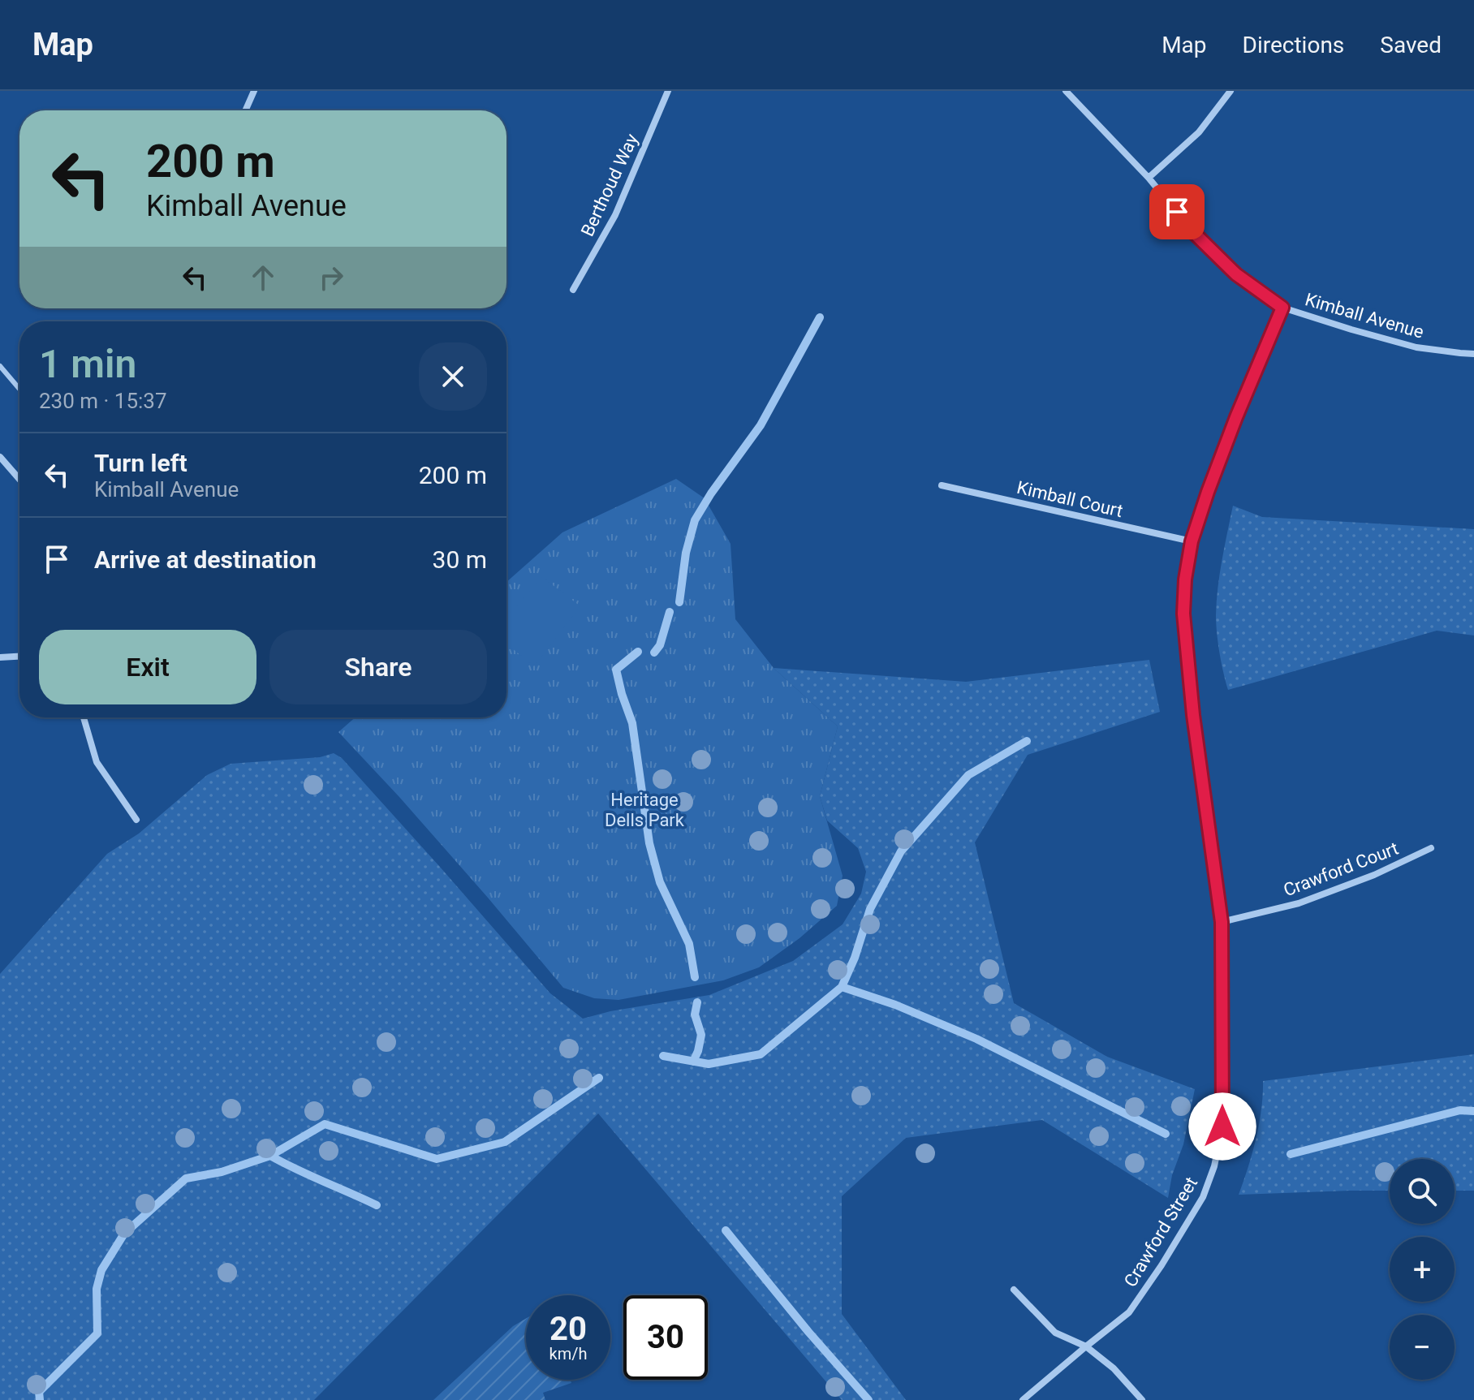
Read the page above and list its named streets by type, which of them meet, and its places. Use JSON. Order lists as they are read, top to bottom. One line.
{"streets":{"street":["Berthoud Way","Kimball Avenue","Kimball Court","Crawford Court","Crawford Street"]},"crossings":[["Kimball Avenue","Crawford Street"],["Kimball Court","Crawford Street"],["Crawford Court","Crawford Street"]],"parks":["Heritage Dells Park"],"page":{"header":"Map","nav":["Map","Directions","Saved"],"turn":["200 m","Kimball Avenue"],"heading":["1 min","230 m · 15:37"],"list":[{"name":"Turn left","note":"Kimball Avenue","value":"200 m"},{"name":"Arrive at destination","value":"30 m"}],"buttons":["Exit","Share"],"map_buttons":["+","−"],"speed":"20 km/h","limit":"30"}}
